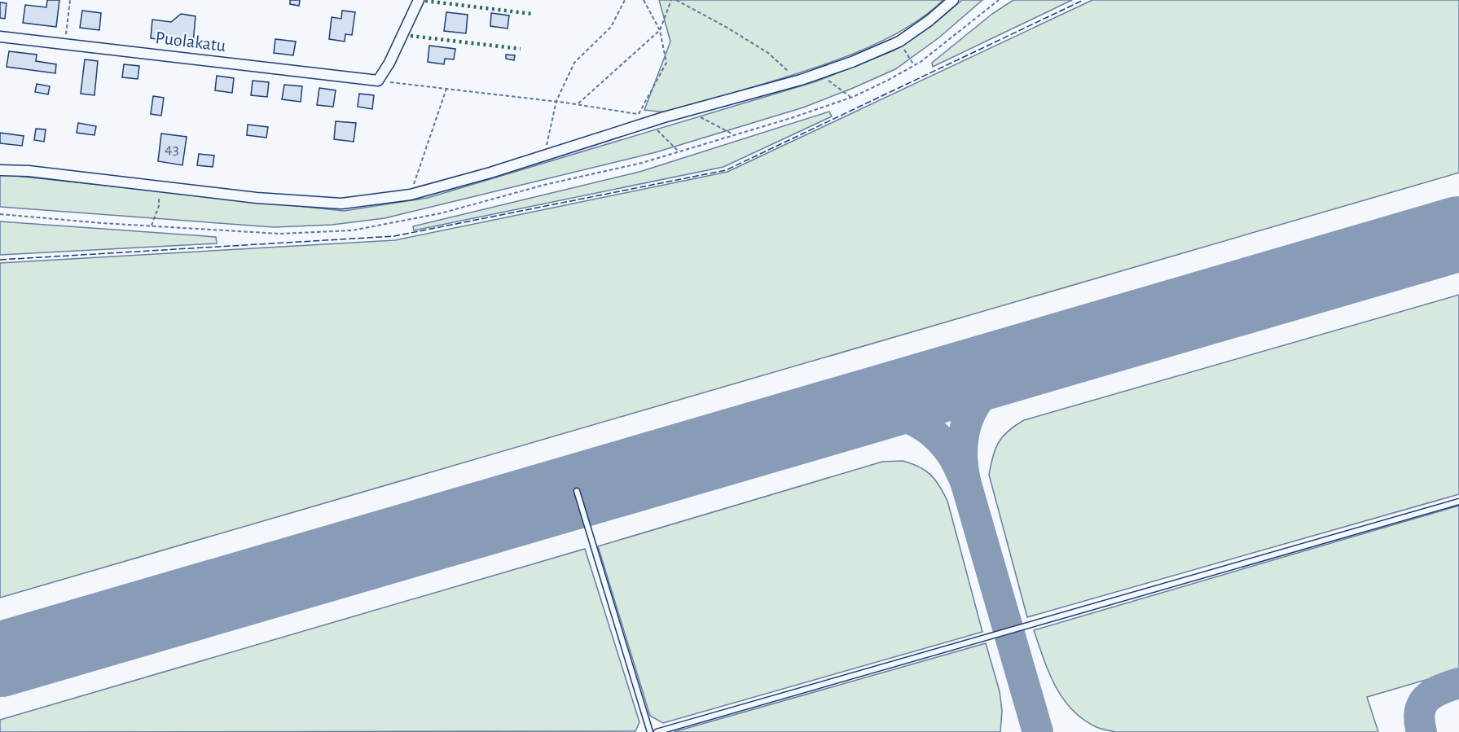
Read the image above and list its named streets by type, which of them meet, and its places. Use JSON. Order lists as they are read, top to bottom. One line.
{"streets":{"street":["Puolakatu"]},"house_numbers":["43"]}
